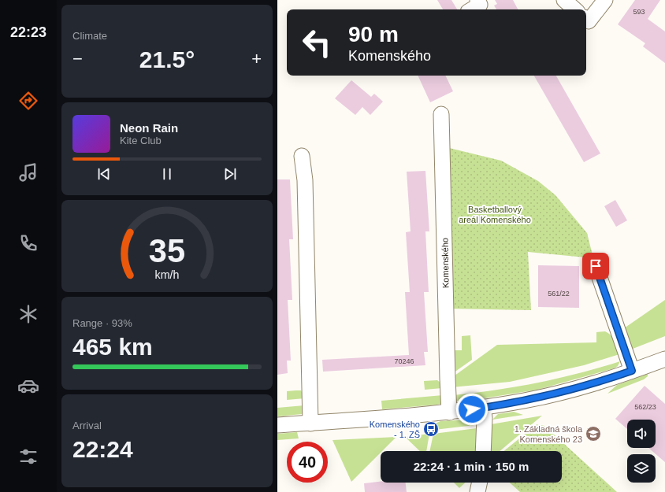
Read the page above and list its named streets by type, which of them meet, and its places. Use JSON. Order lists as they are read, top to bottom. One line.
{"streets":{"street":["Komenského"]},"parks":["Basketballový areál Komenského"],"places":{"bus stop":["Komenského - 1. ZŠ"],"school or university":["1. Základná škola Komenského 23"]},"house_numbers":["593","561/22","70246","562/23"],"page":{"tabs":"22:23","tile":["Climate",["Range · 93%","465 km"],["Arrival","22:24"]],"turn":["90 m","Komenského"],"heat":["−","21.5°","+"],"song":["Neon Rain","Kite Club"],"limit":"40","trip":"22:24 · 1 min · 150 m","gauge":["35","km/h"]}}
